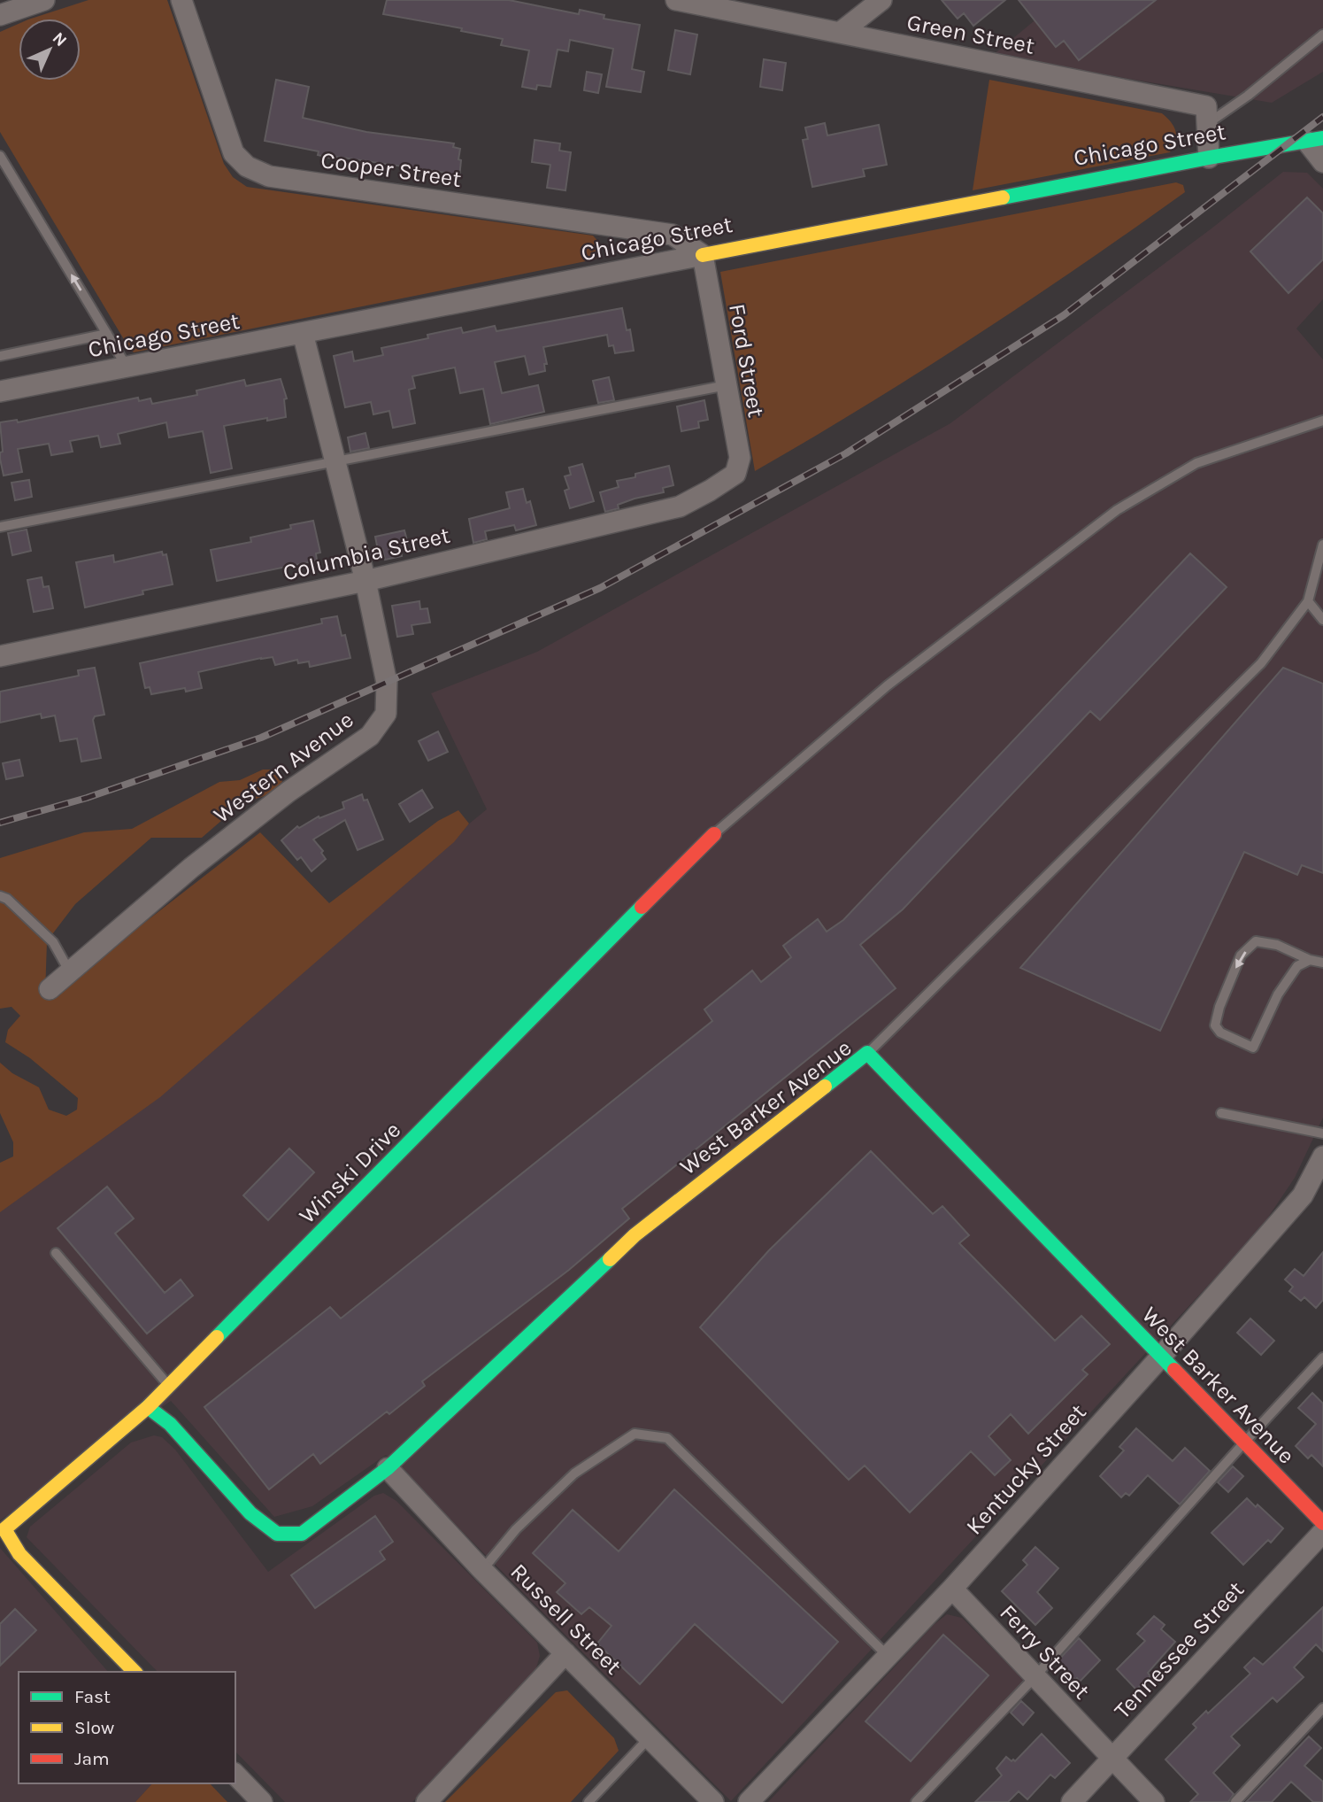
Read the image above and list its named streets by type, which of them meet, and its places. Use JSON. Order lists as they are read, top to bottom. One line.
{"streets":{"street":["Green Street","Chicago Street","Cooper Street","Ford Street","Columbia Street","Western Avenue","West Barker Avenue","Winski Drive","Kentucky Street","Russell Street","Tennessee Street","Ferry Street"]},"crossings":[["Chicago Street","Cooper Street"],["Chicago Street","Ford Street"],["Chicago Street","Western Avenue"],["Cooper Street","Ford Street"],["Ford Street","Columbia Street"],["Columbia Street","Western Avenue"],["West Barker Avenue","Winski Drive"],["West Barker Avenue","Kentucky Street"],["West Barker Avenue","Russell Street"],["Kentucky Street","Ferry Street"],["Tennessee Street","Ferry Street"]],"legend":["Fast","Slow","Jam"],"north":"top right"}
